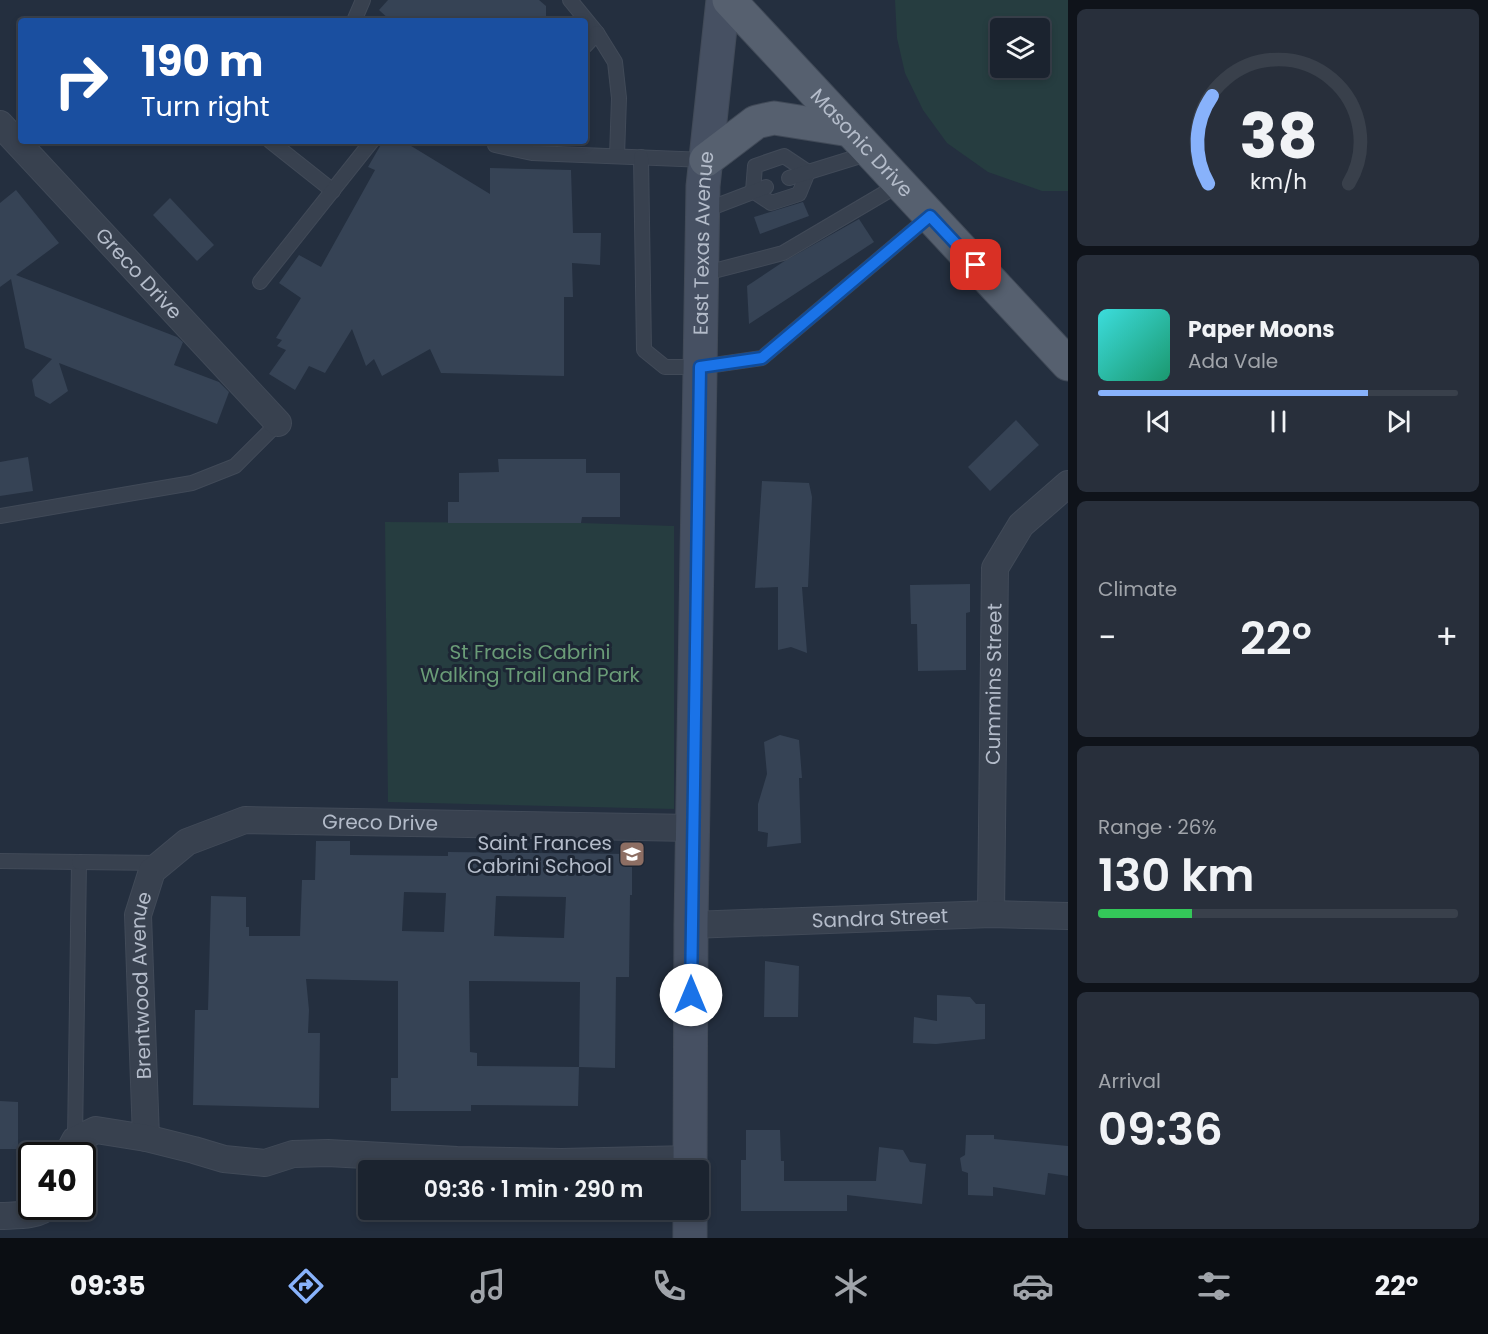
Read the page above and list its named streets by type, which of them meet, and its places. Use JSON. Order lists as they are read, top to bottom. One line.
{"streets":{"main road":["Masonic Drive"],"street":["East Texas Avenue","Greco Drive","Cummins Street","Sandra Street","Brentwood Avenue"]},"crossings":[["East Texas Avenue","Greco Drive"],["East Texas Avenue","Sandra Street"],["Greco Drive","Brentwood Avenue"],["Cummins Street","Sandra Street"]],"parks":["St Fracis Cabrini Walking Trail and Park"],"places":{"school or university":["Saint Frances Cabrini School"]},"page":{"turn":["190 m","Turn right"],"song":["Paper Moons","Ada Vale"],"tile":["Climate",["Range · 26%","130 km"],["Arrival","09:36"]],"heat":["−","22°","+"],"limit":"40","trip":"09:36 · 1 min · 290 m","tabs":["09:35","22°"],"gauge":["38","km/h"]}}
